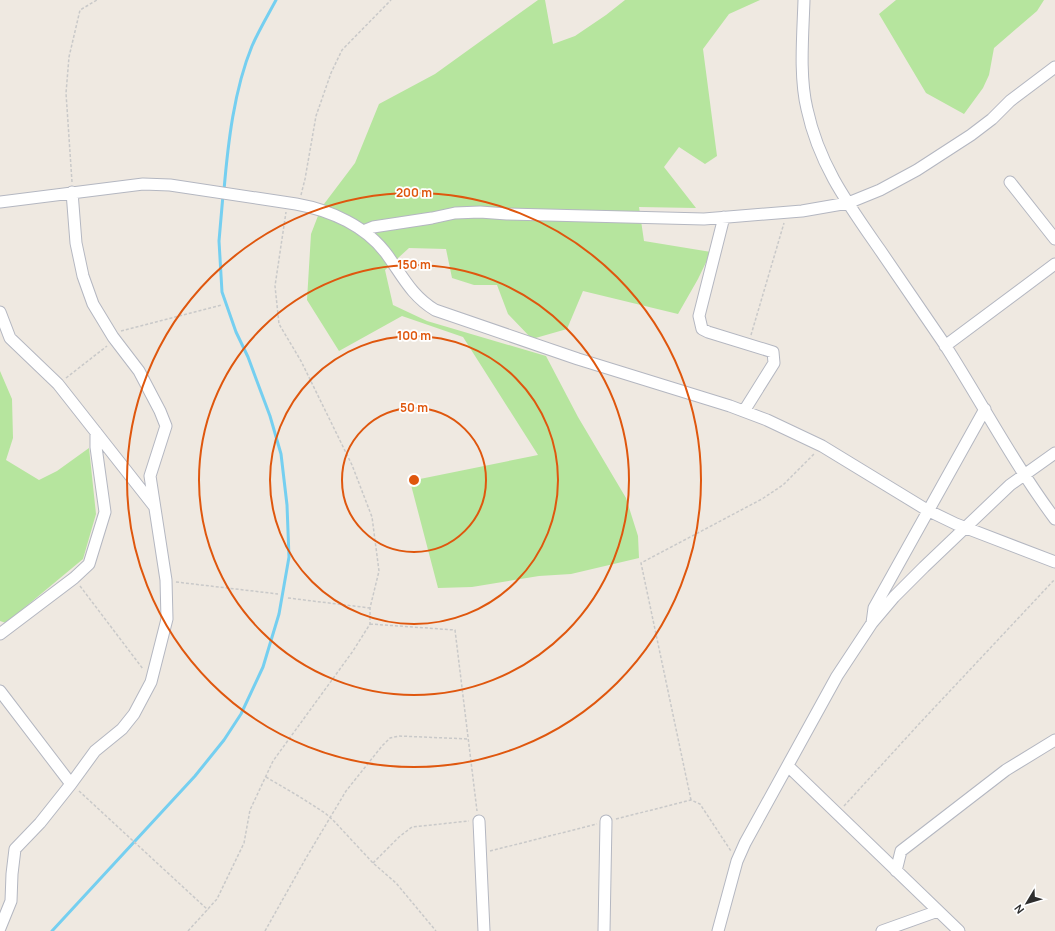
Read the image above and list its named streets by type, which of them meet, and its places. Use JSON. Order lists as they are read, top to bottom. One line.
{"north":"bottom left","rings":["200 m","150 m","100 m","50 m"]}
